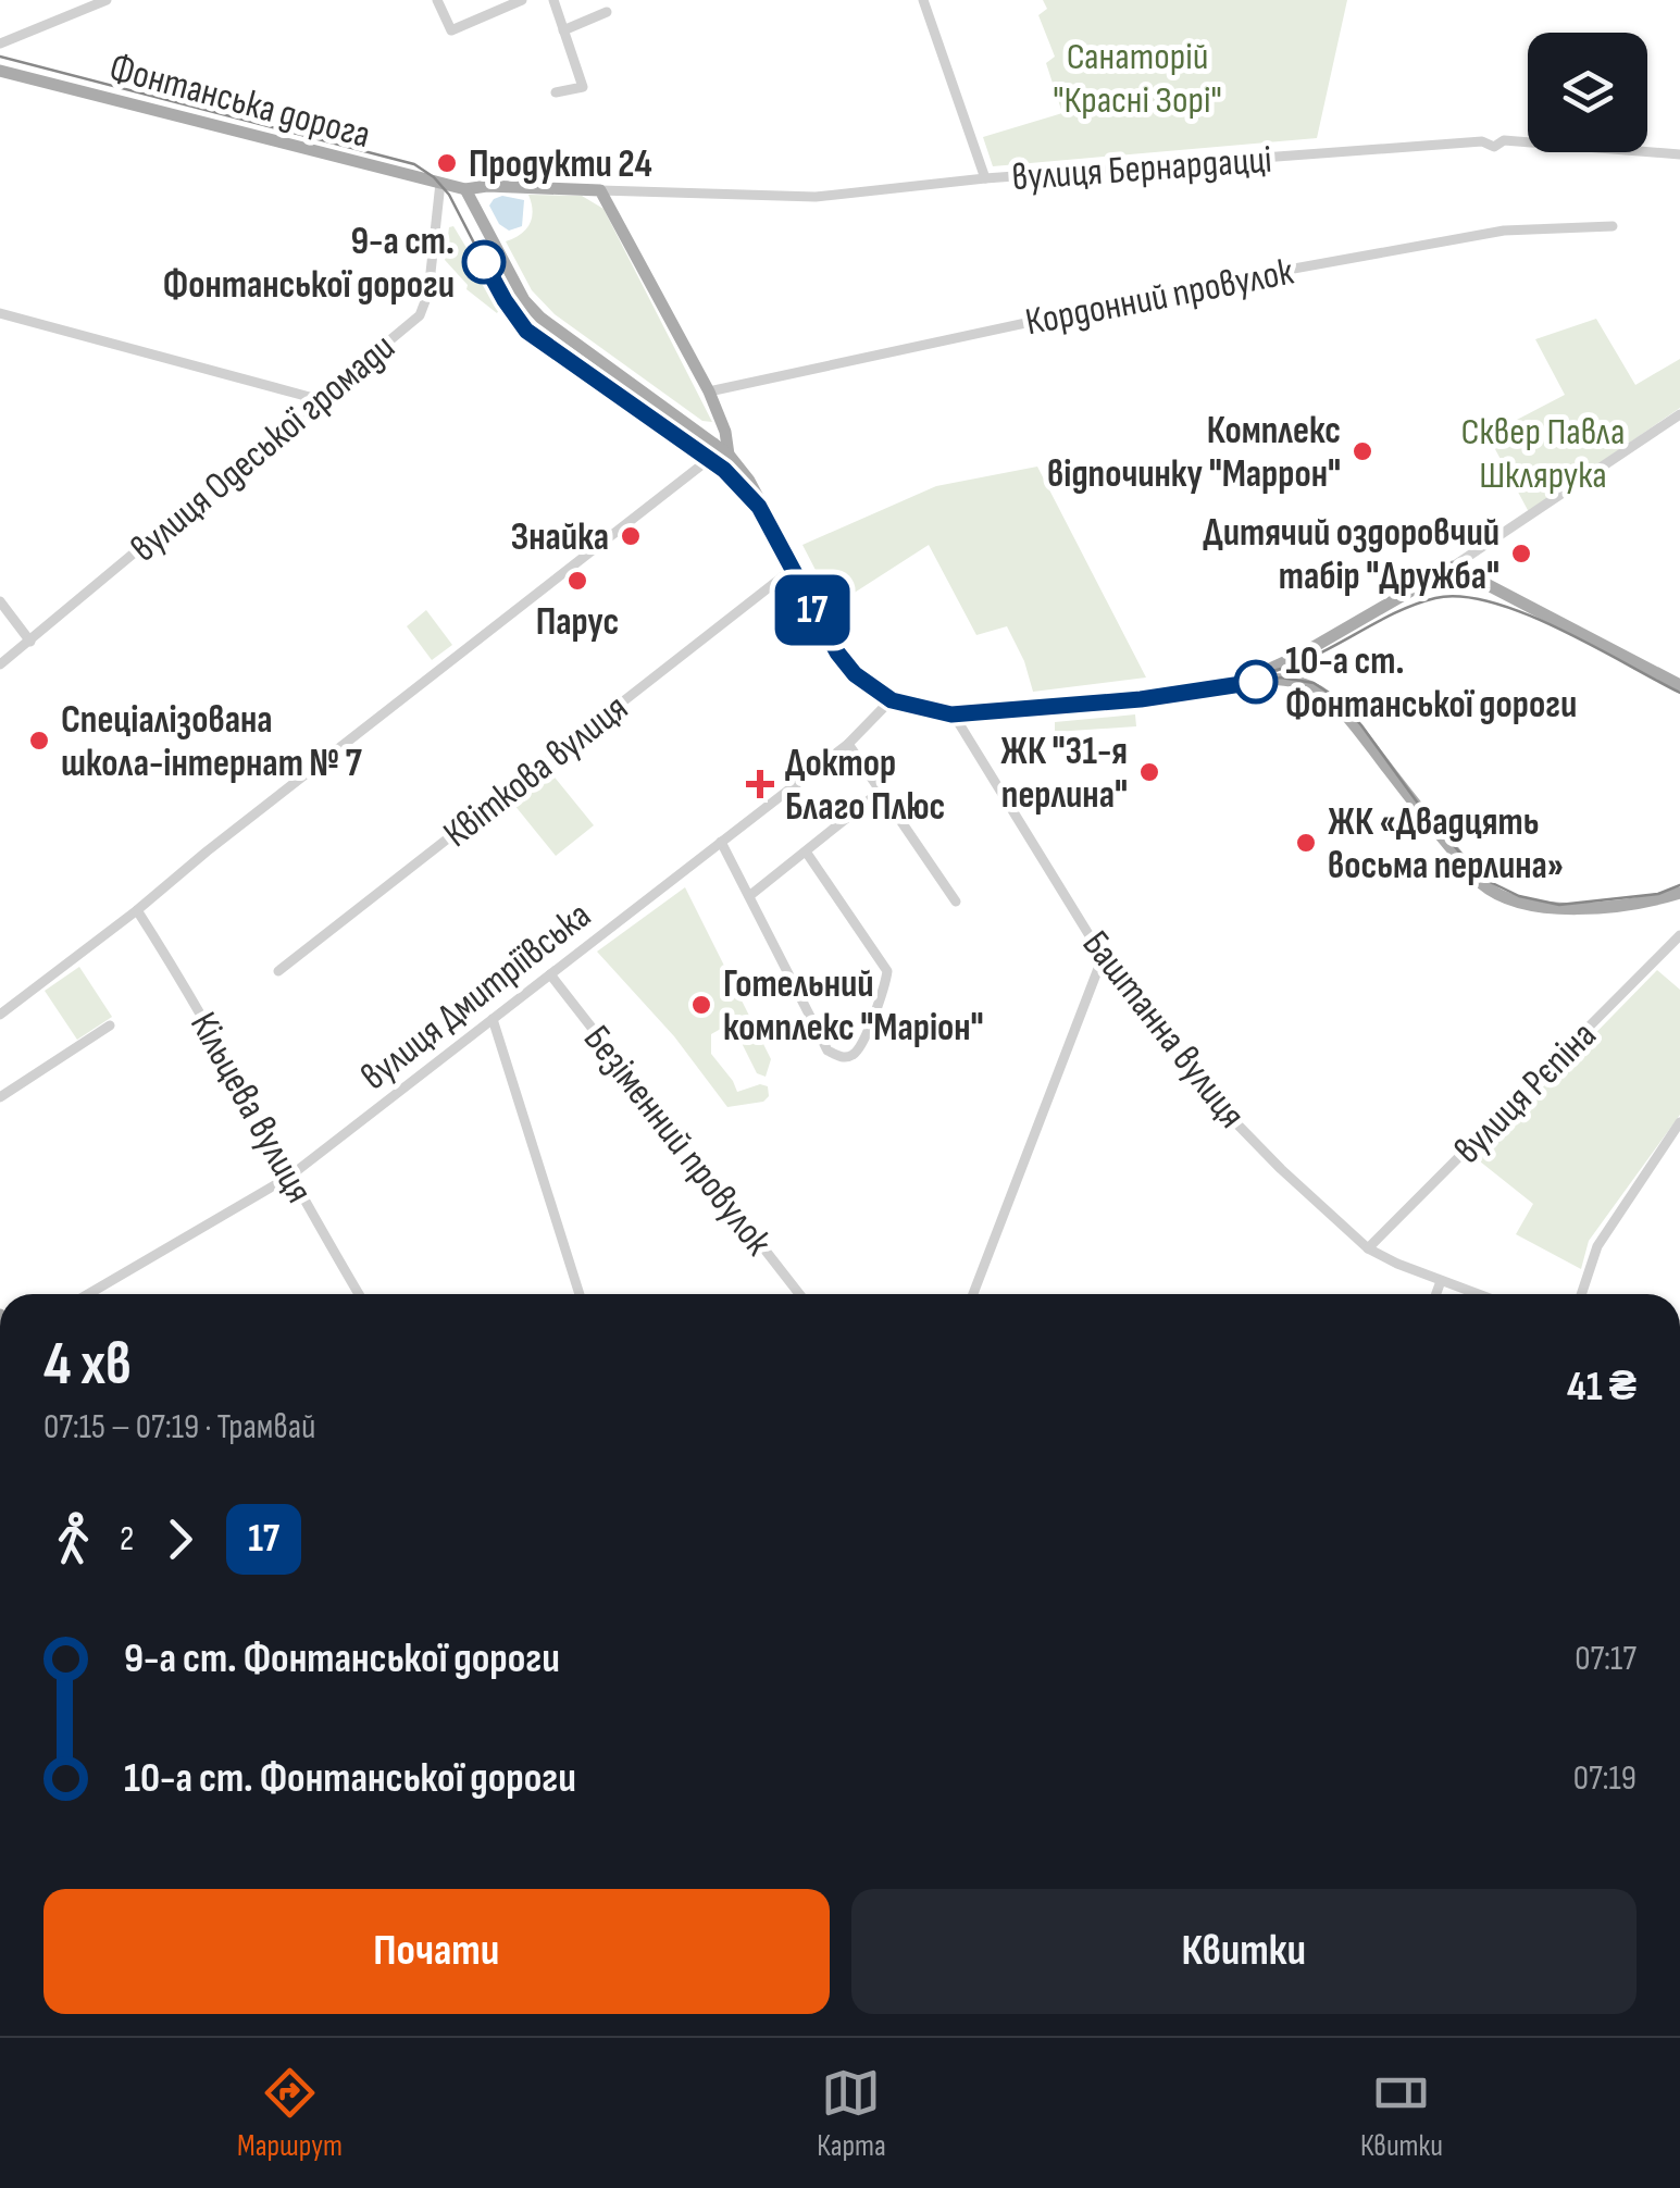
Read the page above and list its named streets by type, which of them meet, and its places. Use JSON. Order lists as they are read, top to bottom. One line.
{"streets":{"main road":["Фонтанська дорога"],"street":["вулиця Бернардацці","Кордонний провулок","вулиця Одеської громади","Квіткова вулиця","вулиця Дмитріївська","Баштанна вулиця","вулиця Рєпіна","Кільцева вулиця","Безіменний провулок"]},"crossings":[["Фонтанська дорога","вулиця Бернардацці"],["Фонтанська дорога","вулиця Одеської громади"],["вулиця Дмитріївська","Кільцева вулиця"],["вулиця Дмитріївська","Безіменний провулок"],["Баштанна вулиця","вулиця Рєпіна"]],"parks":["Санаторій \"Красні Зорі\"","Сквер Павла Шклярука"],"places":{"other":["Продукти 24","9-а ст. Фонтанської дороги","Комплекс відпочинку \"Маррон\"","Знайка","Дитячий оздоровчий табір \"Дружба\"","Парус","10-а ст. Фонтанської дороги","Спеціалізована школа-інтернат № 7","ЖК \"31-я перлина\"","ЖК «Двадцять восьма перлина»","Готельний комплекс \"Маріон\""],"health":["Доктор Благо Плюс"]},"lines":["tram line 17"],"page":{"on_map":"17","heading":["4 хв","07:15 – 07:19 · Трамвай","41 ₴"],"legs":["2","17"],"list":[{"name":"9-а ст. Фонтанської дороги","value":"07:17"},{"name":"10-а ст. Фонтанської дороги","value":"07:19"}],"buttons":["Почати","Квитки"],"tabs":["Маршрут","Карта","Квитки"]}}
